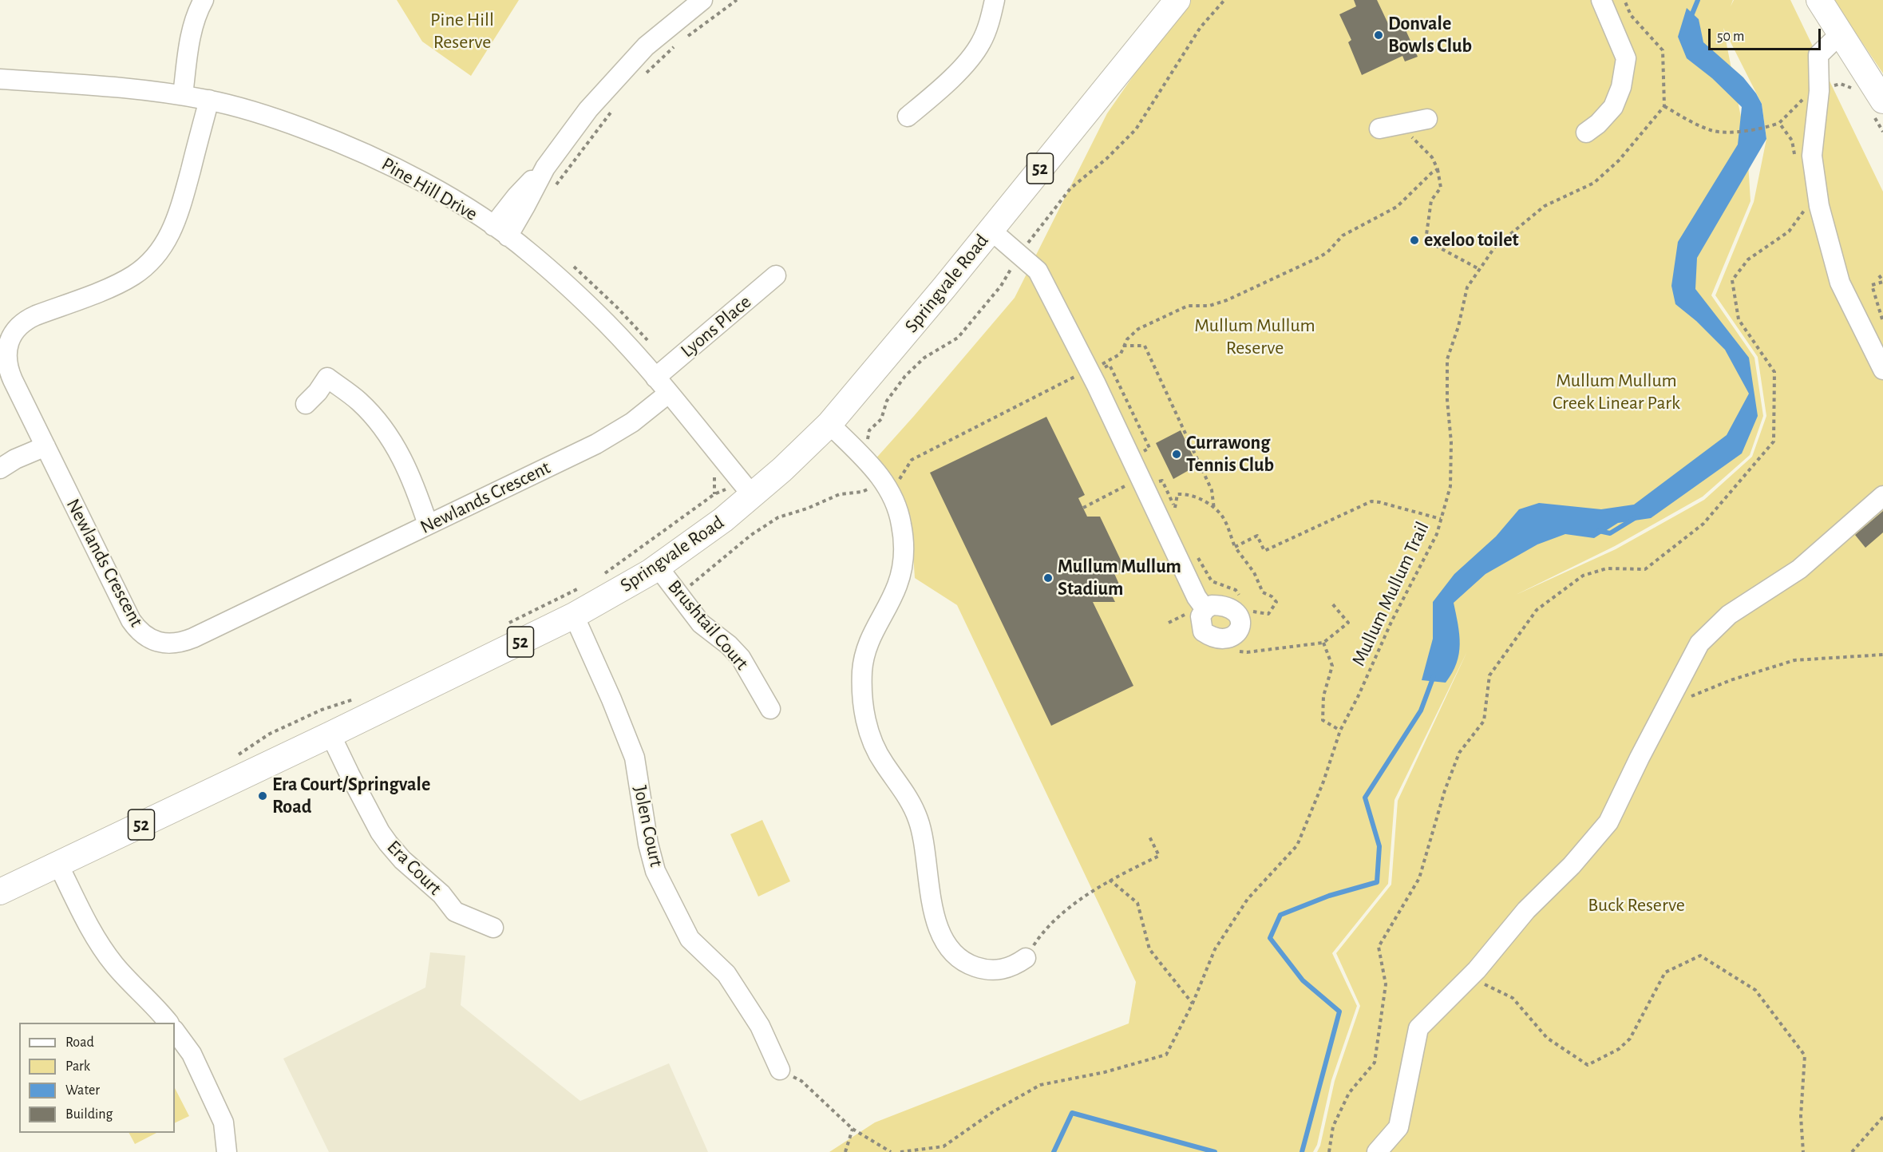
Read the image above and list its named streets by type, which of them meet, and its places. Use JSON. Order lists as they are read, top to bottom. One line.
{"streets":{"main road":["52","Springvale Road"],"street":["Pine Hill Drive","Lyons Place","Newlands Crescent","Brushtail Court","Jolen Court","Era Court"],"path":["Mullum Mullum Trail"]},"crossings":[["Pine Hill Drive","Springvale Road"],["Pine Hill Drive","Lyons Place"],["Pine Hill Drive","Newlands Crescent"],["Springvale Road","Brushtail Court"],["Springvale Road","Jolen Court"],["Springvale Road","Era Court"]],"parks":["Pine Hill Reserve","Mullum Mullum Reserve","Mullum Mullum Creek Linear Park","Buck Reserve"],"places":["Donvale Bowls Club","exeloo toilet","Currawong Tennis Club","Mullum Mullum Stadium","Era Court/Springvale Road"],"legend":["Road","Park","Water","Building"],"scale_bar":"50 m"}
